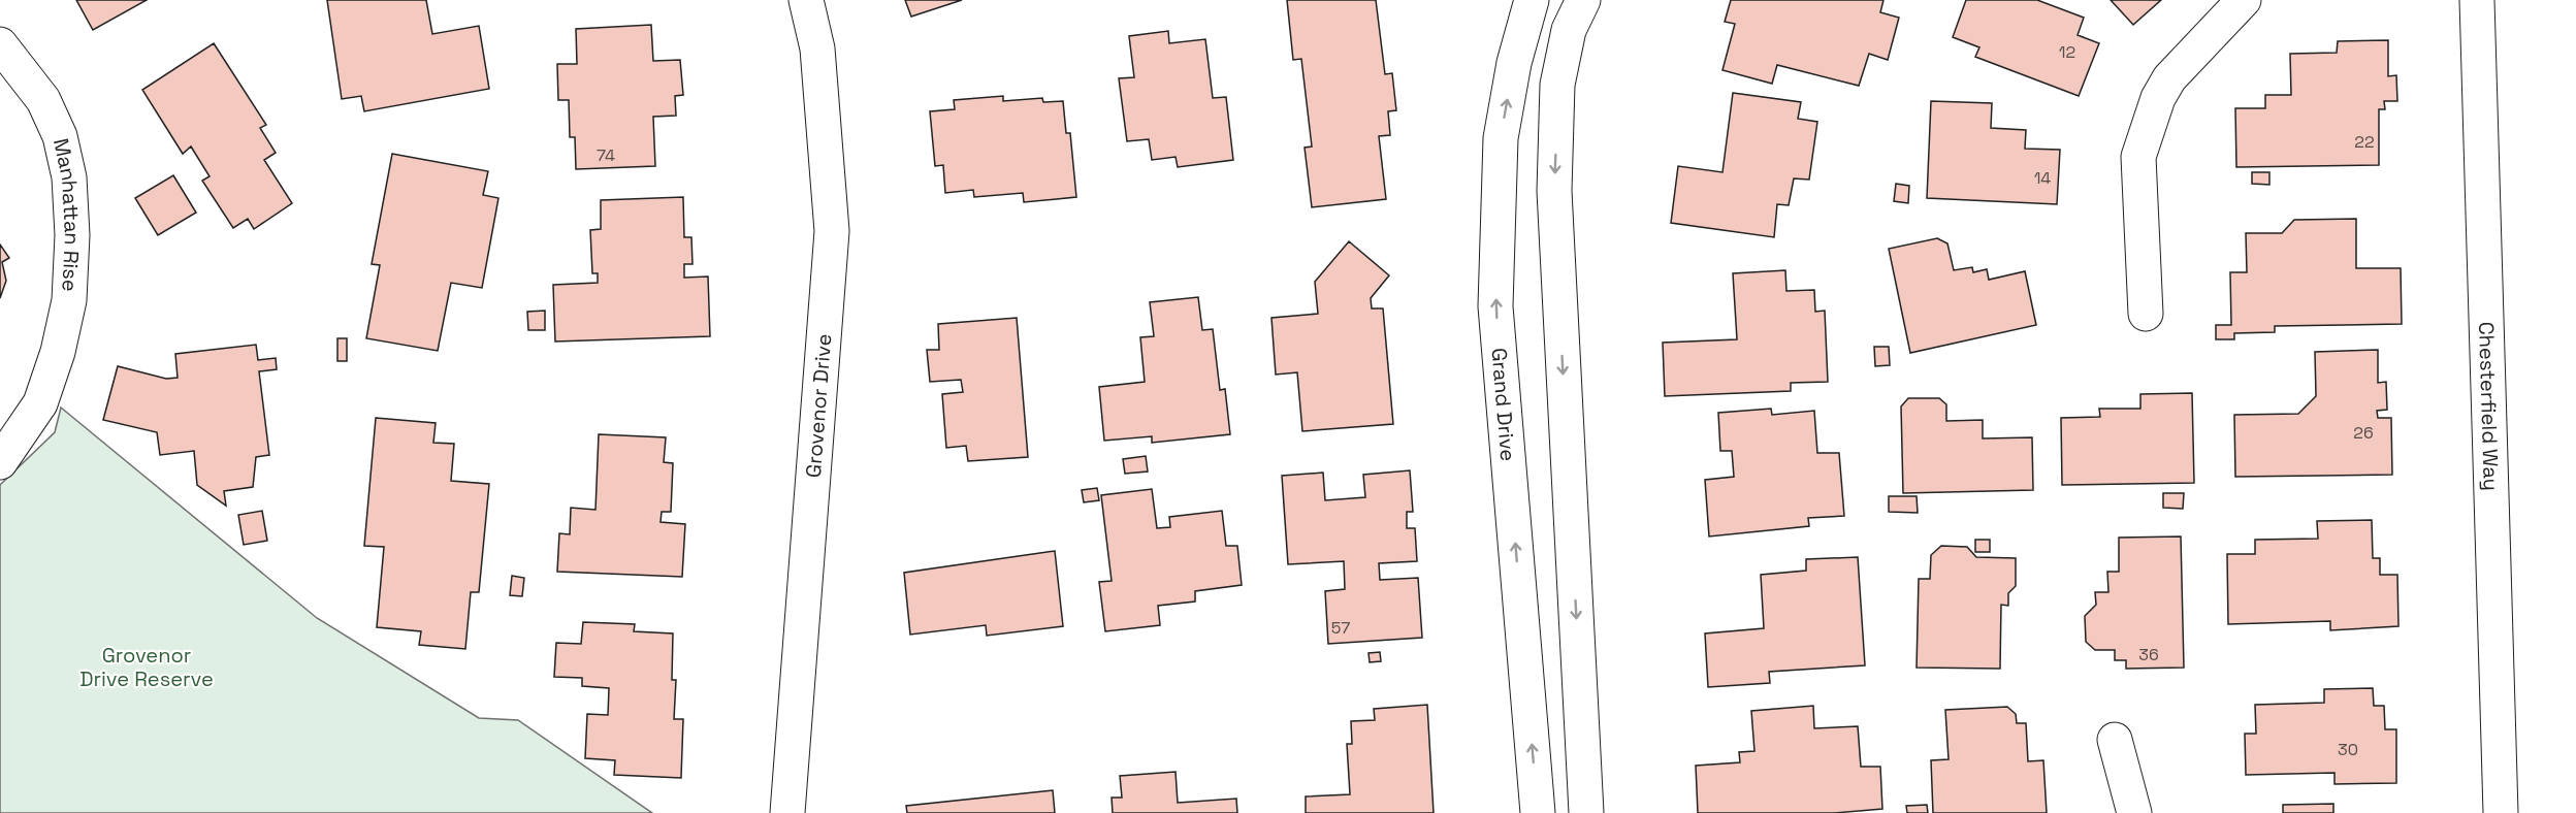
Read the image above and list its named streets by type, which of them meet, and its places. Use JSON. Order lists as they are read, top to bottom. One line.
{"streets":{"street":["Manhattan Rise","Grovenor Drive","Grand Drive","Chesterfield Way"]},"parks":["Grovenor Drive Reserve"],"house_numbers":["12","22","74","14","26","57","36","30"]}
